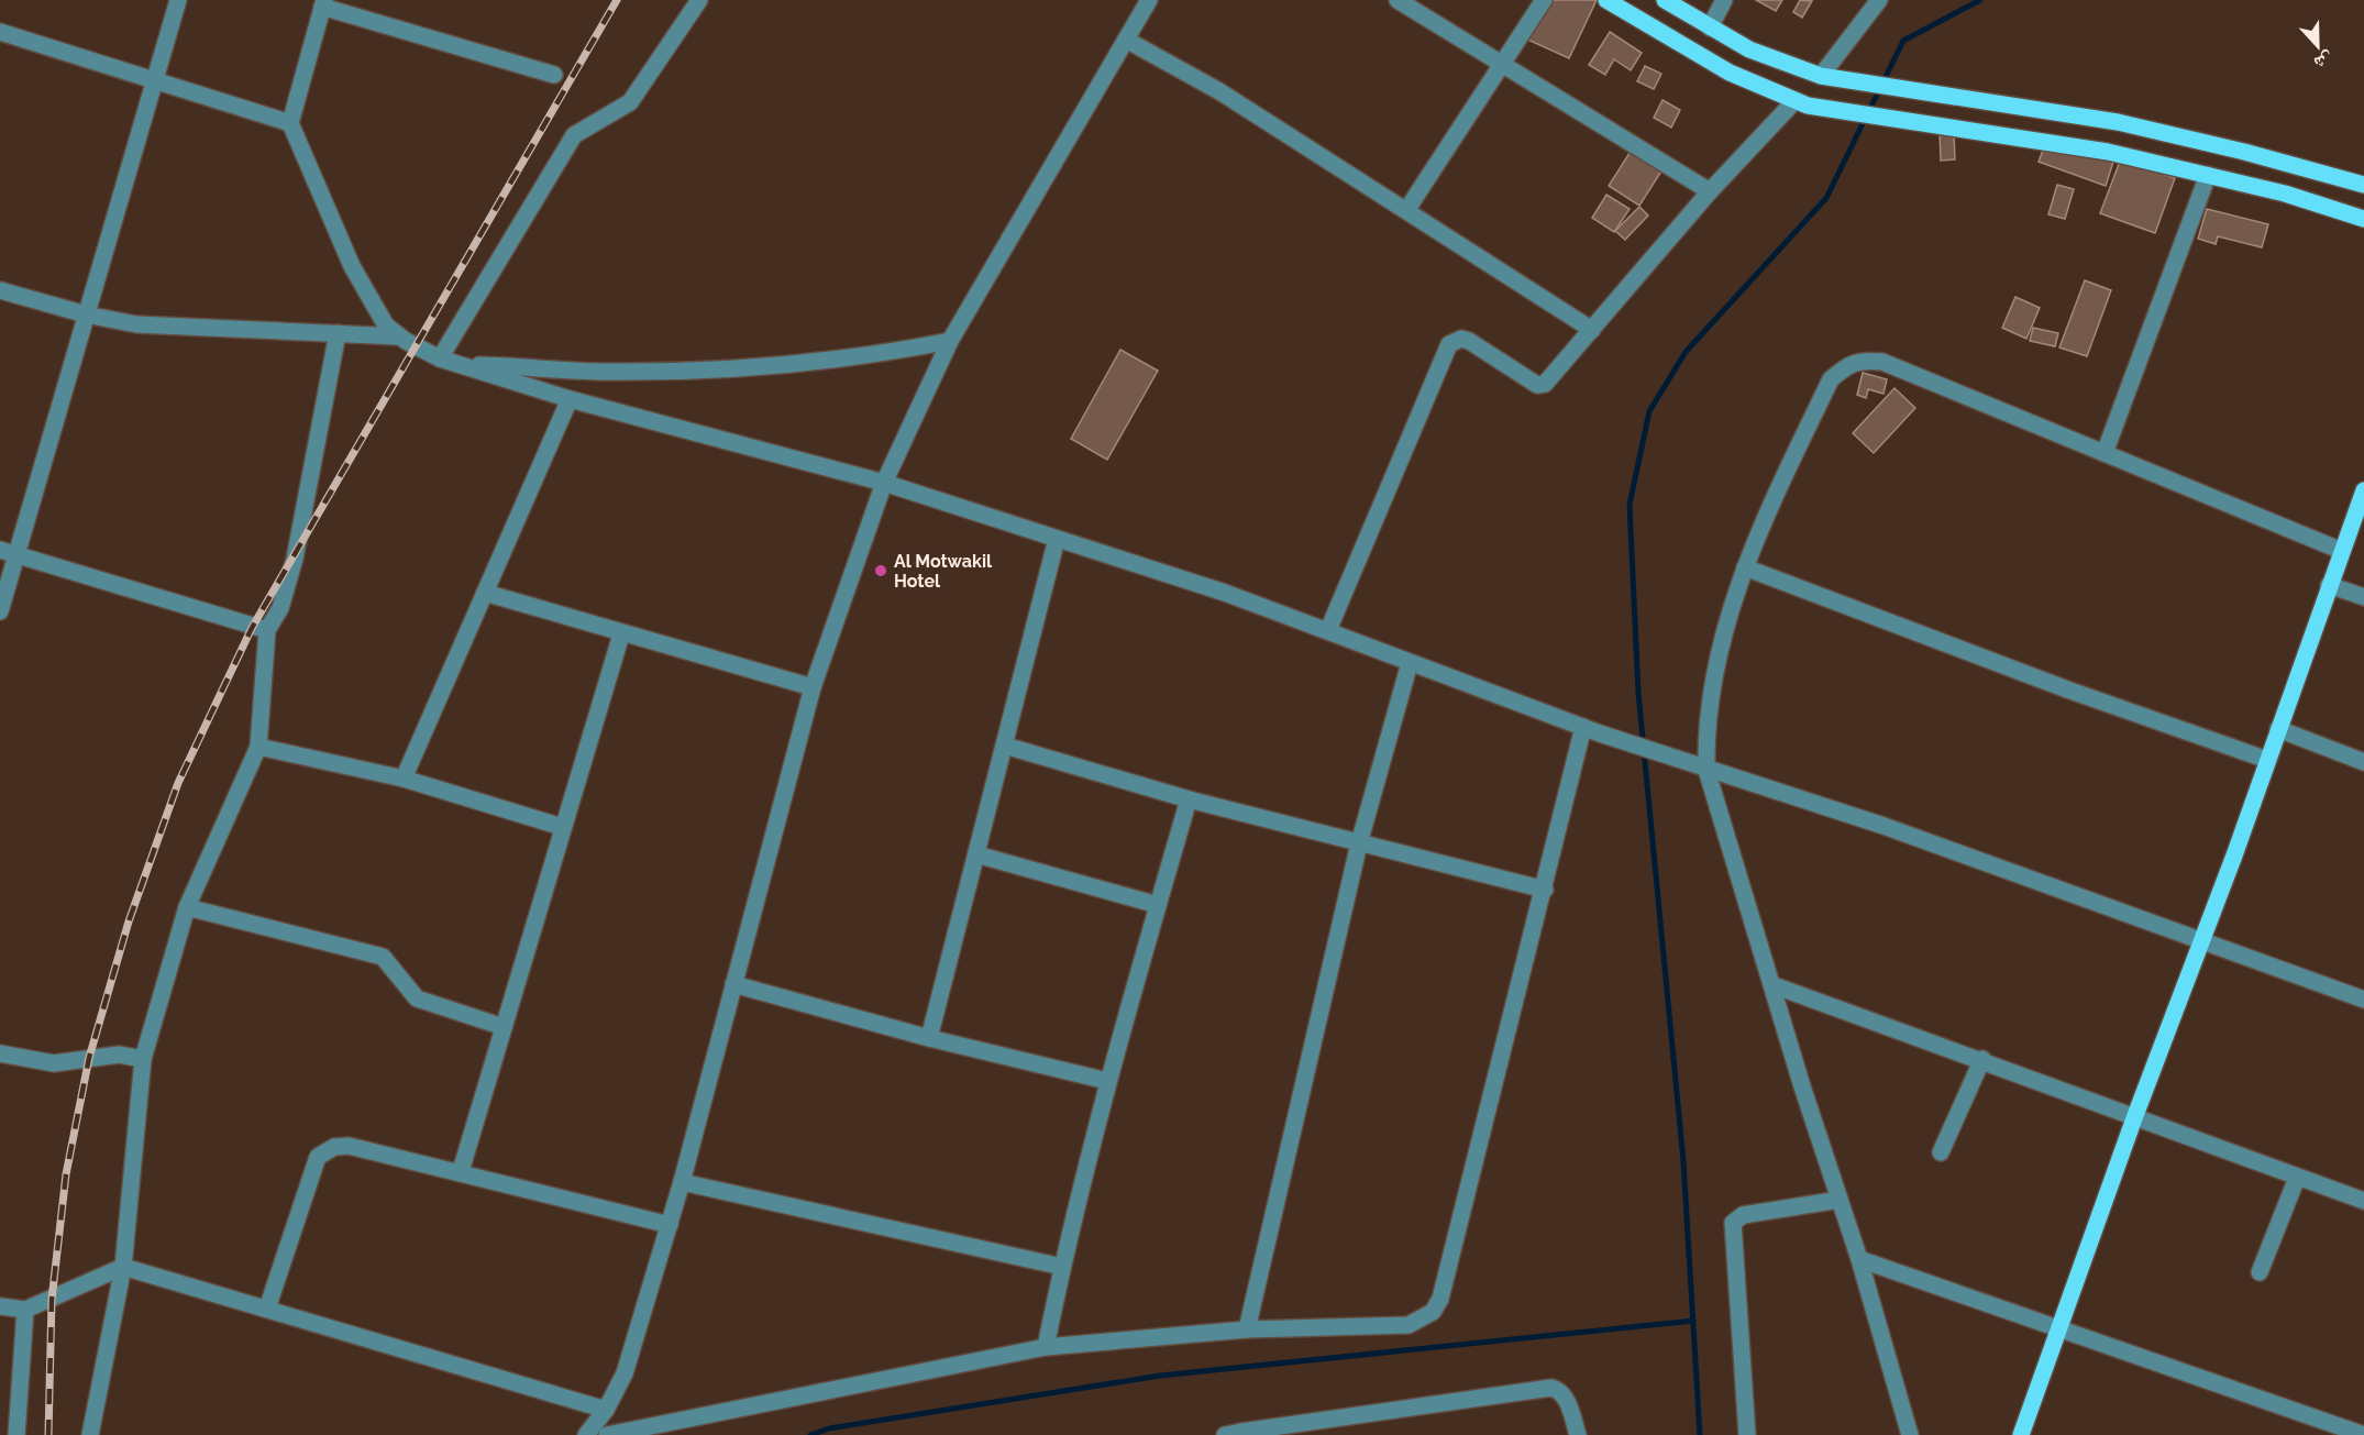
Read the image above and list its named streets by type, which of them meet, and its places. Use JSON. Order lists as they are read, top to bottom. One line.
{"places":["Al Motwakil Hotel"],"north":"bottom"}
